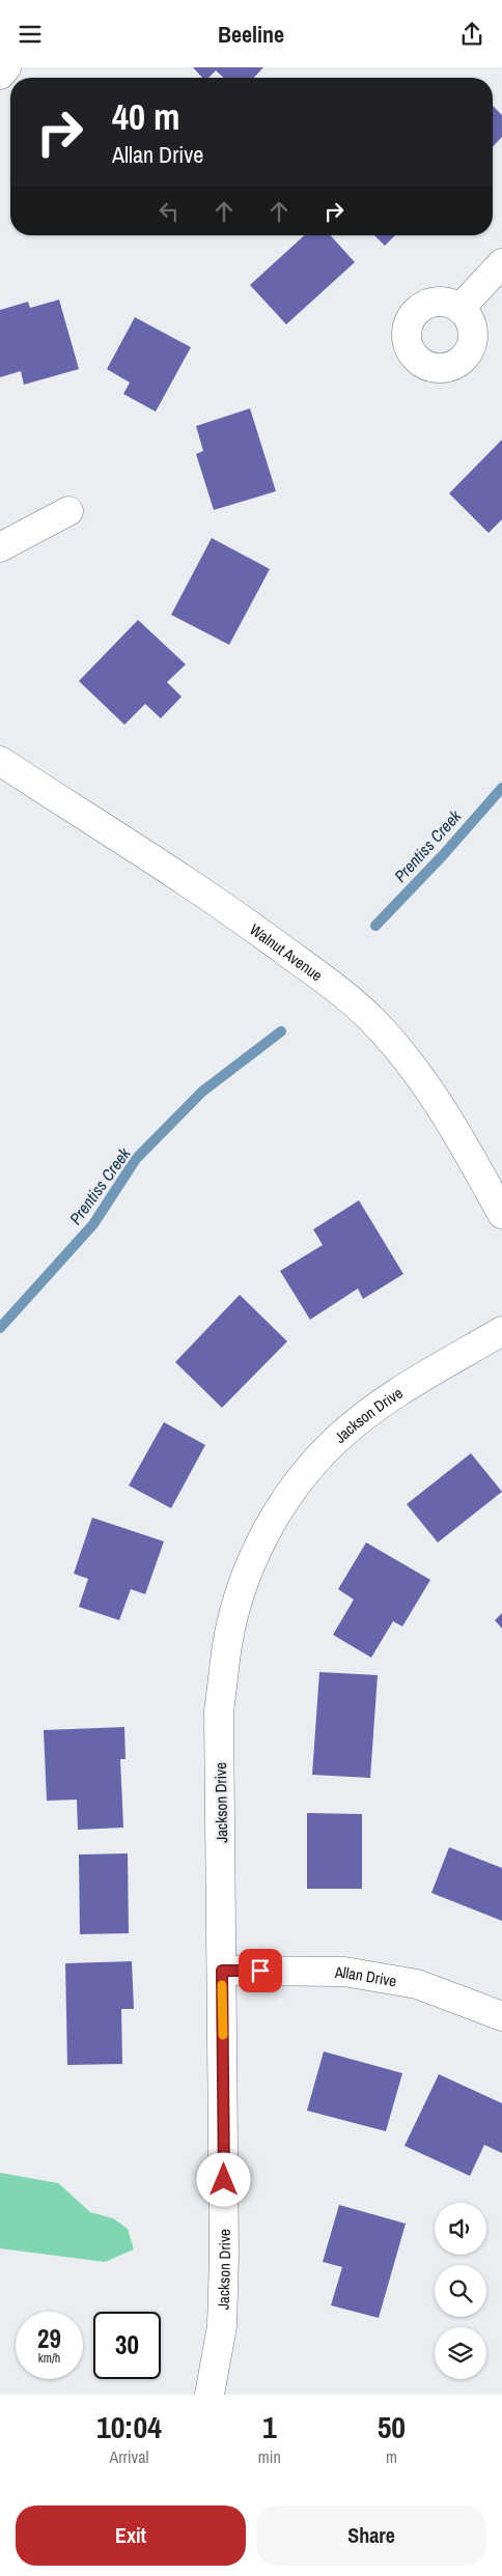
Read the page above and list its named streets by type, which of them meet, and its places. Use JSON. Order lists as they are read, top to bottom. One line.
{"streets":{"street":["Walnut Avenue","Jackson Drive","Allan Drive"]},"crossings":[["Jackson Drive","Allan Drive"]],"water":["Prentiss Creek"],"page":{"header":"Beeline","turn":["40 m","Allan Drive"],"speed":"29 km/h","limit":"30","eta":["10:04","Arrival","1","min","50","m"],"buttons":["Exit","Share"]}}
